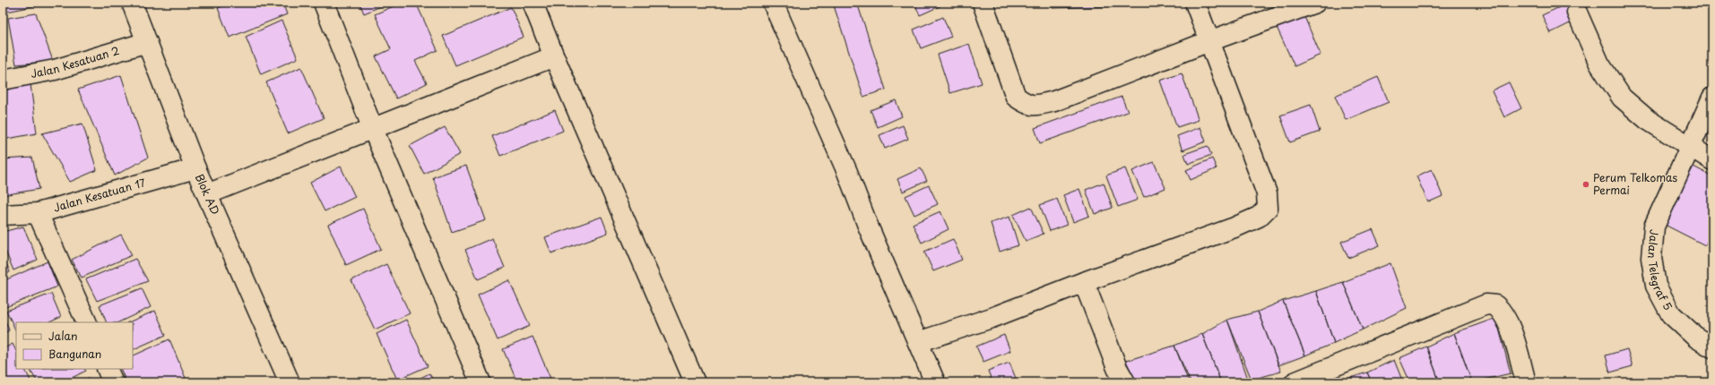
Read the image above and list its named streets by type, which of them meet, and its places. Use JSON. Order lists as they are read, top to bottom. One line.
{"streets":{"street":["Jalan Kesatuan 2","Blok AD","Jalan Kesatuan 17","Jalan Telegraf 5"]},"crossings":[["Jalan Kesatuan 2","Blok AD"],["Blok AD","Jalan Kesatuan 17"]],"places":["Perum Telkomas Permai"],"legend":["Jalan","Bangunan"]}
